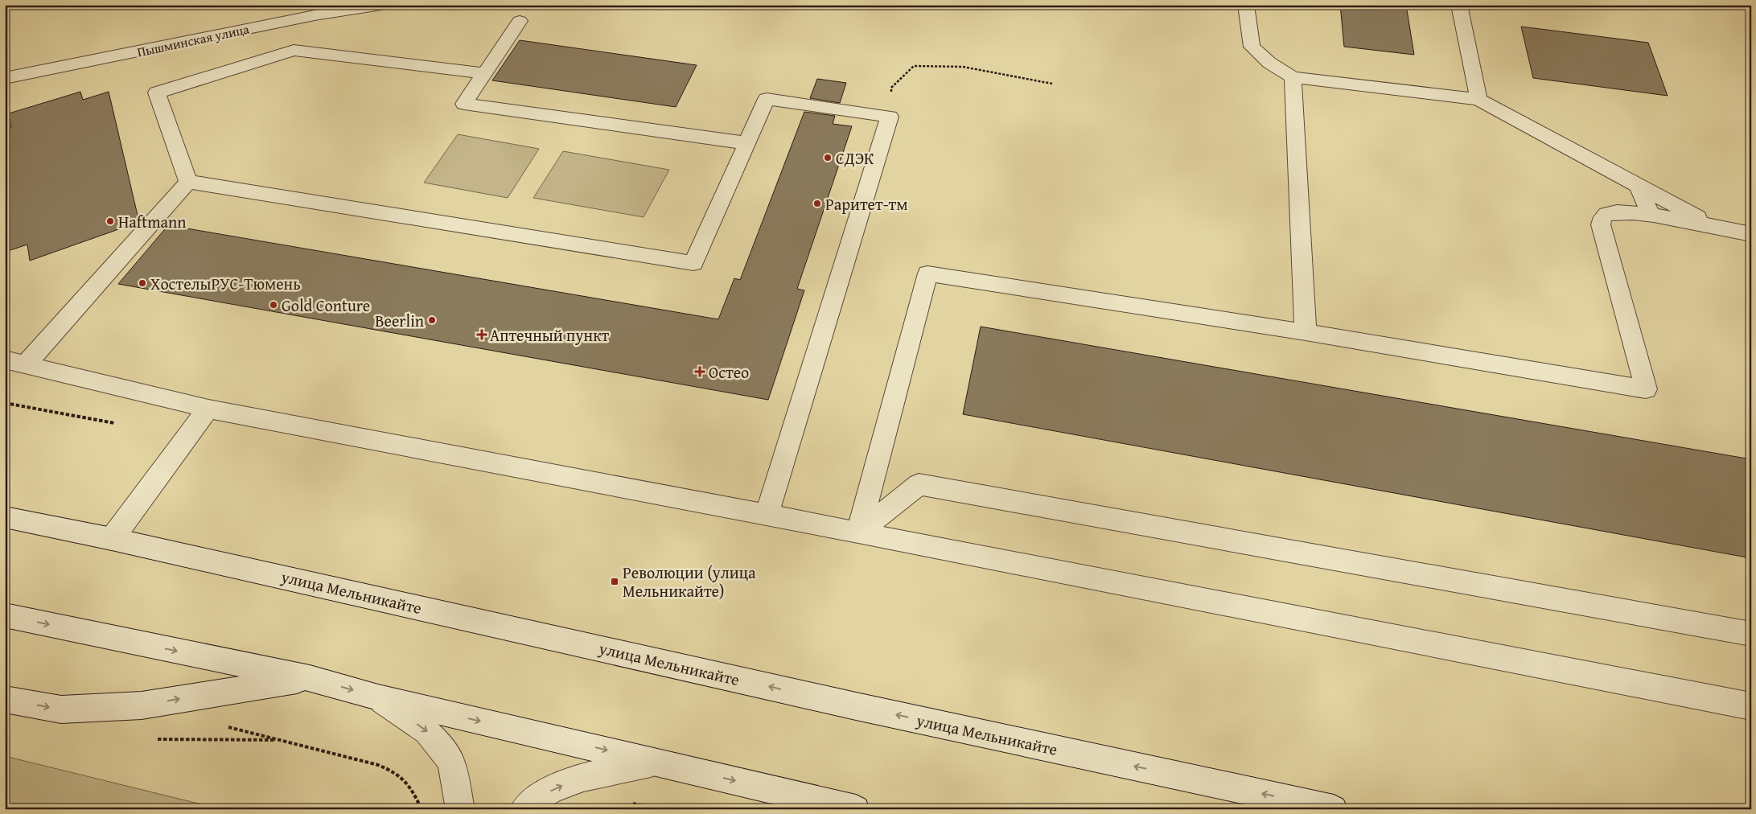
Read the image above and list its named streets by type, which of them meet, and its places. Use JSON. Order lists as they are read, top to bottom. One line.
{"streets":{"main road":["Пышминская улица","улица Мельникайте"]},"places":{"other":["СДЭК","Раритет-тм","Haftmann","ХостелыРУС-Тюмень","Gold Conture","Beerlin"],"health":["Аптечный пункт","Остео"],"transit":["Революции (улица Мельникайте)"]}}
